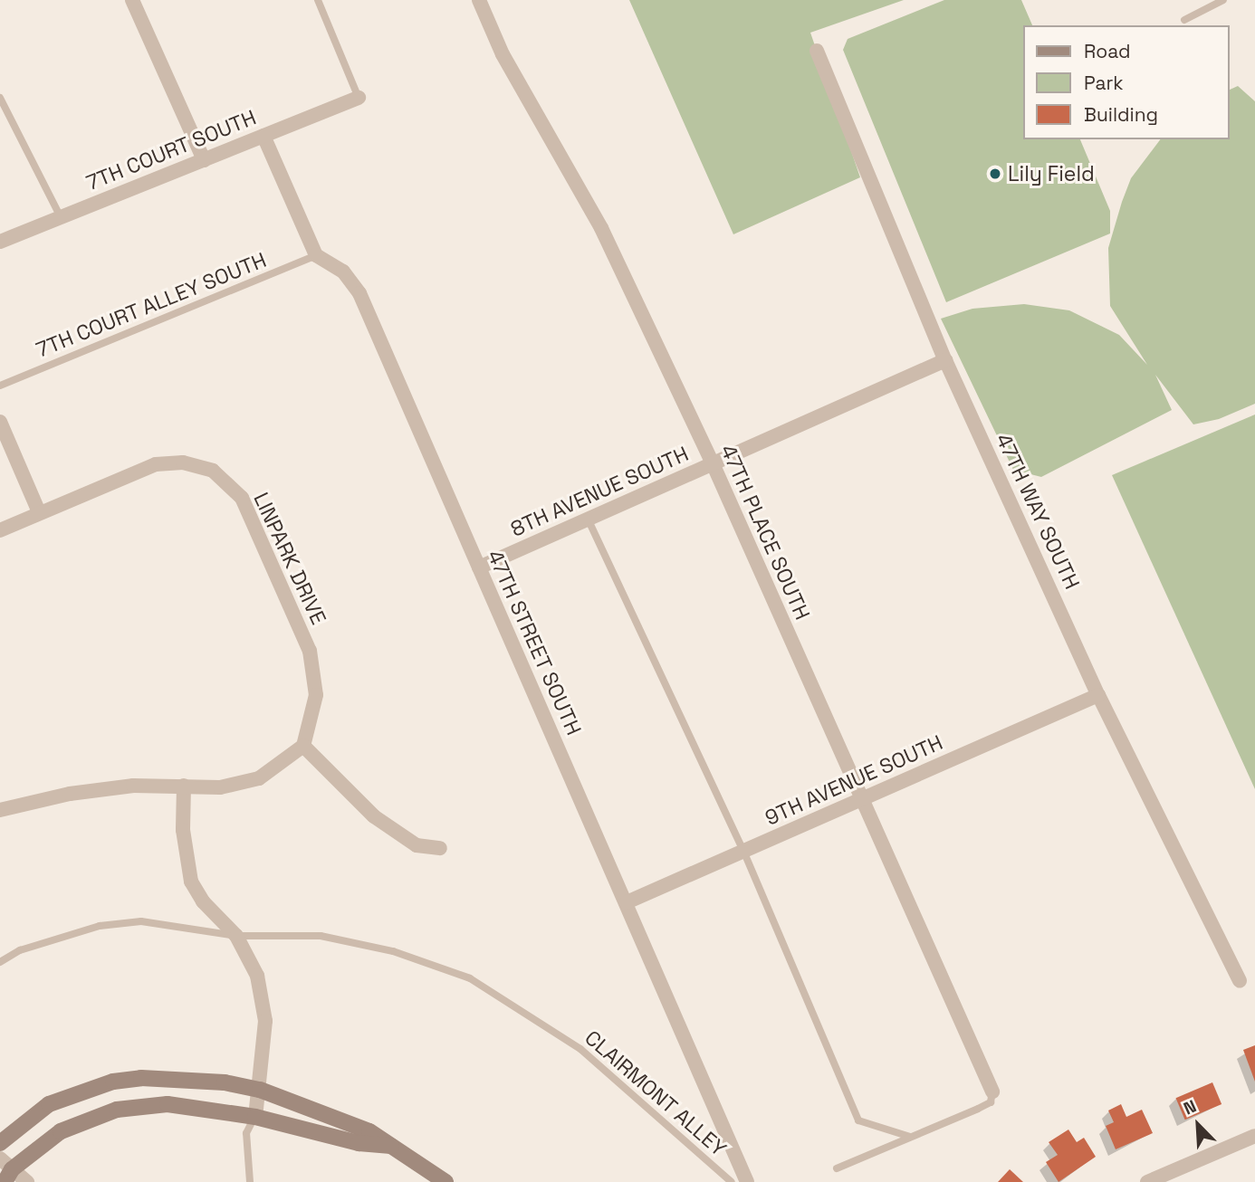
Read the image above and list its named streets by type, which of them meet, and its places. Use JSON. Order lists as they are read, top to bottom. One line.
{"streets":{"street":["7TH COURT SOUTH","8TH AVENUE SOUTH","47TH WAY SOUTH","47TH PLACE SOUTH","LINPARK DRIVE","47TH STREET SOUTH","9TH AVENUE SOUTH"],"lane":["7TH COURT ALLEY SOUTH","CLAIRMONT ALLEY"]},"crossings":[["7TH COURT ALLEY SOUTH","47TH STREET SOUTH"],["8TH AVENUE SOUTH","47TH WAY SOUTH"],["8TH AVENUE SOUTH","47TH PLACE SOUTH"],["8TH AVENUE SOUTH","47TH STREET SOUTH"],["47TH WAY SOUTH","9TH AVENUE SOUTH"],["47TH PLACE SOUTH","9TH AVENUE SOUTH"],["47TH STREET SOUTH","9TH AVENUE SOUTH"]],"places":["Lily Field"],"legend":["Road","Park","Building"],"north":"top left"}
